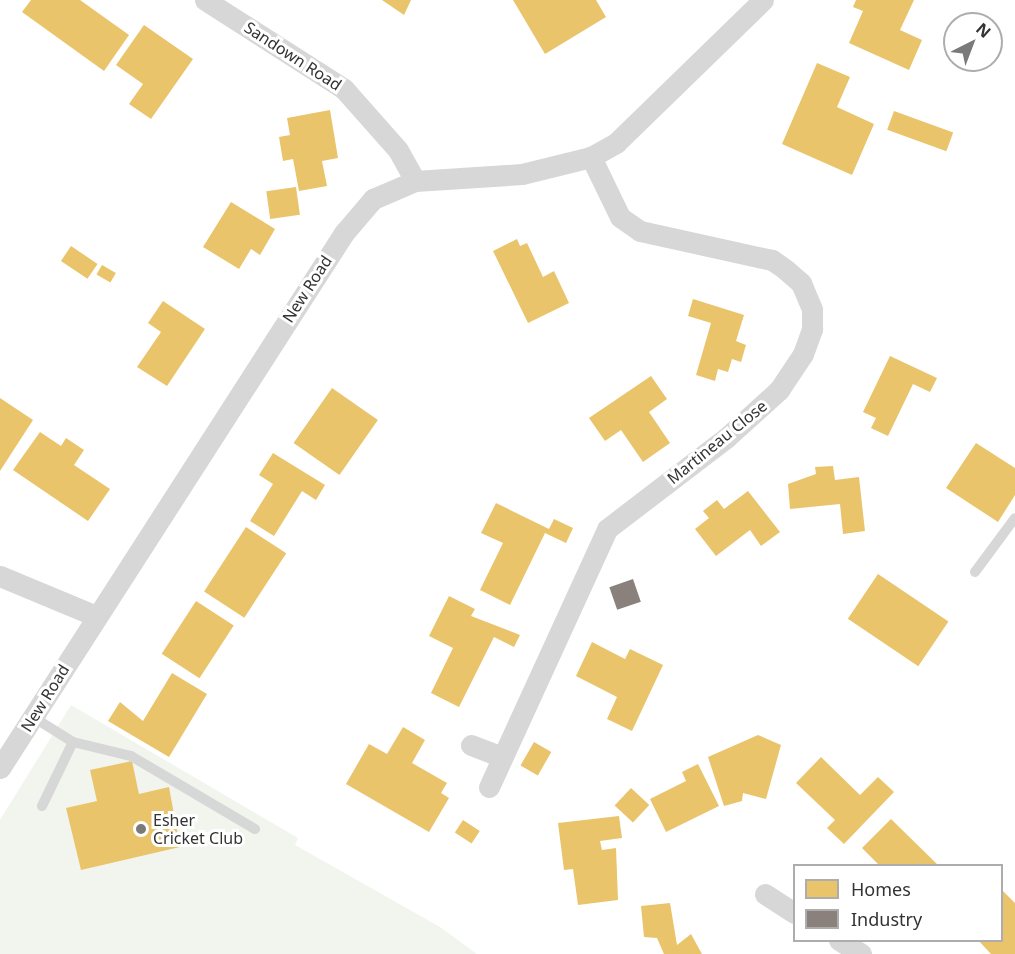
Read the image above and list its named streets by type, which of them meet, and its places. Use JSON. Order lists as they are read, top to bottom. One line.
{"streets":{"street":["Sandown Road","New Road","Martineau Close"]},"crossings":[["Sandown Road","New Road"],["New Road","Martineau Close"]],"places":["Esher Cricket Club"],"legend":["Homes","Industry"],"north":"top right"}
